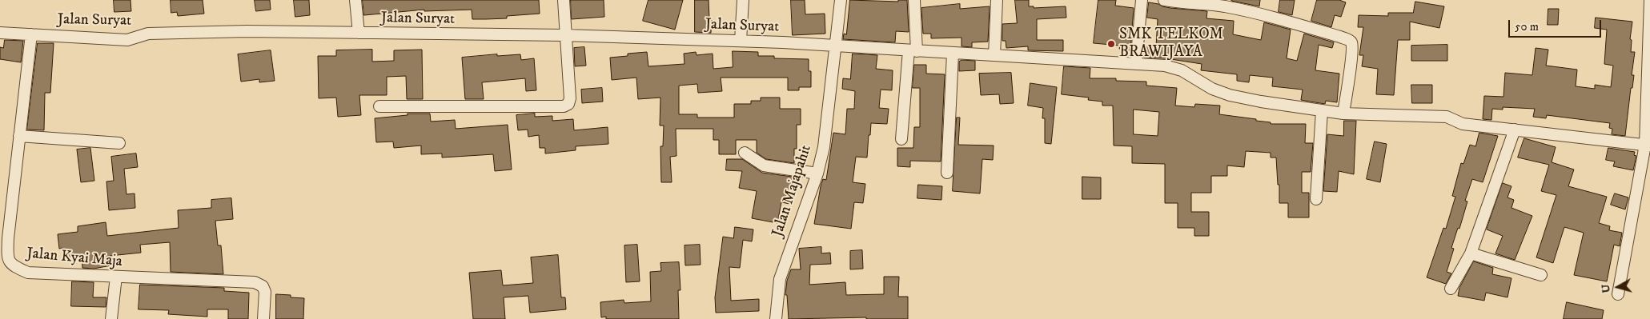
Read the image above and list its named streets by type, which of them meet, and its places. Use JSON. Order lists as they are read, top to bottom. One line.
{"streets":{"street":["Jalan Suryat","Jalan Majapahit","Jalan Kyai Maja"]},"crossings":[["Jalan Suryat","Jalan Majapahit"],["Jalan Suryat","Jalan Kyai Maja"]],"places":["SMK TELKOM BRAWIJAYA"],"scale_bar":"50 m","north":"left"}
